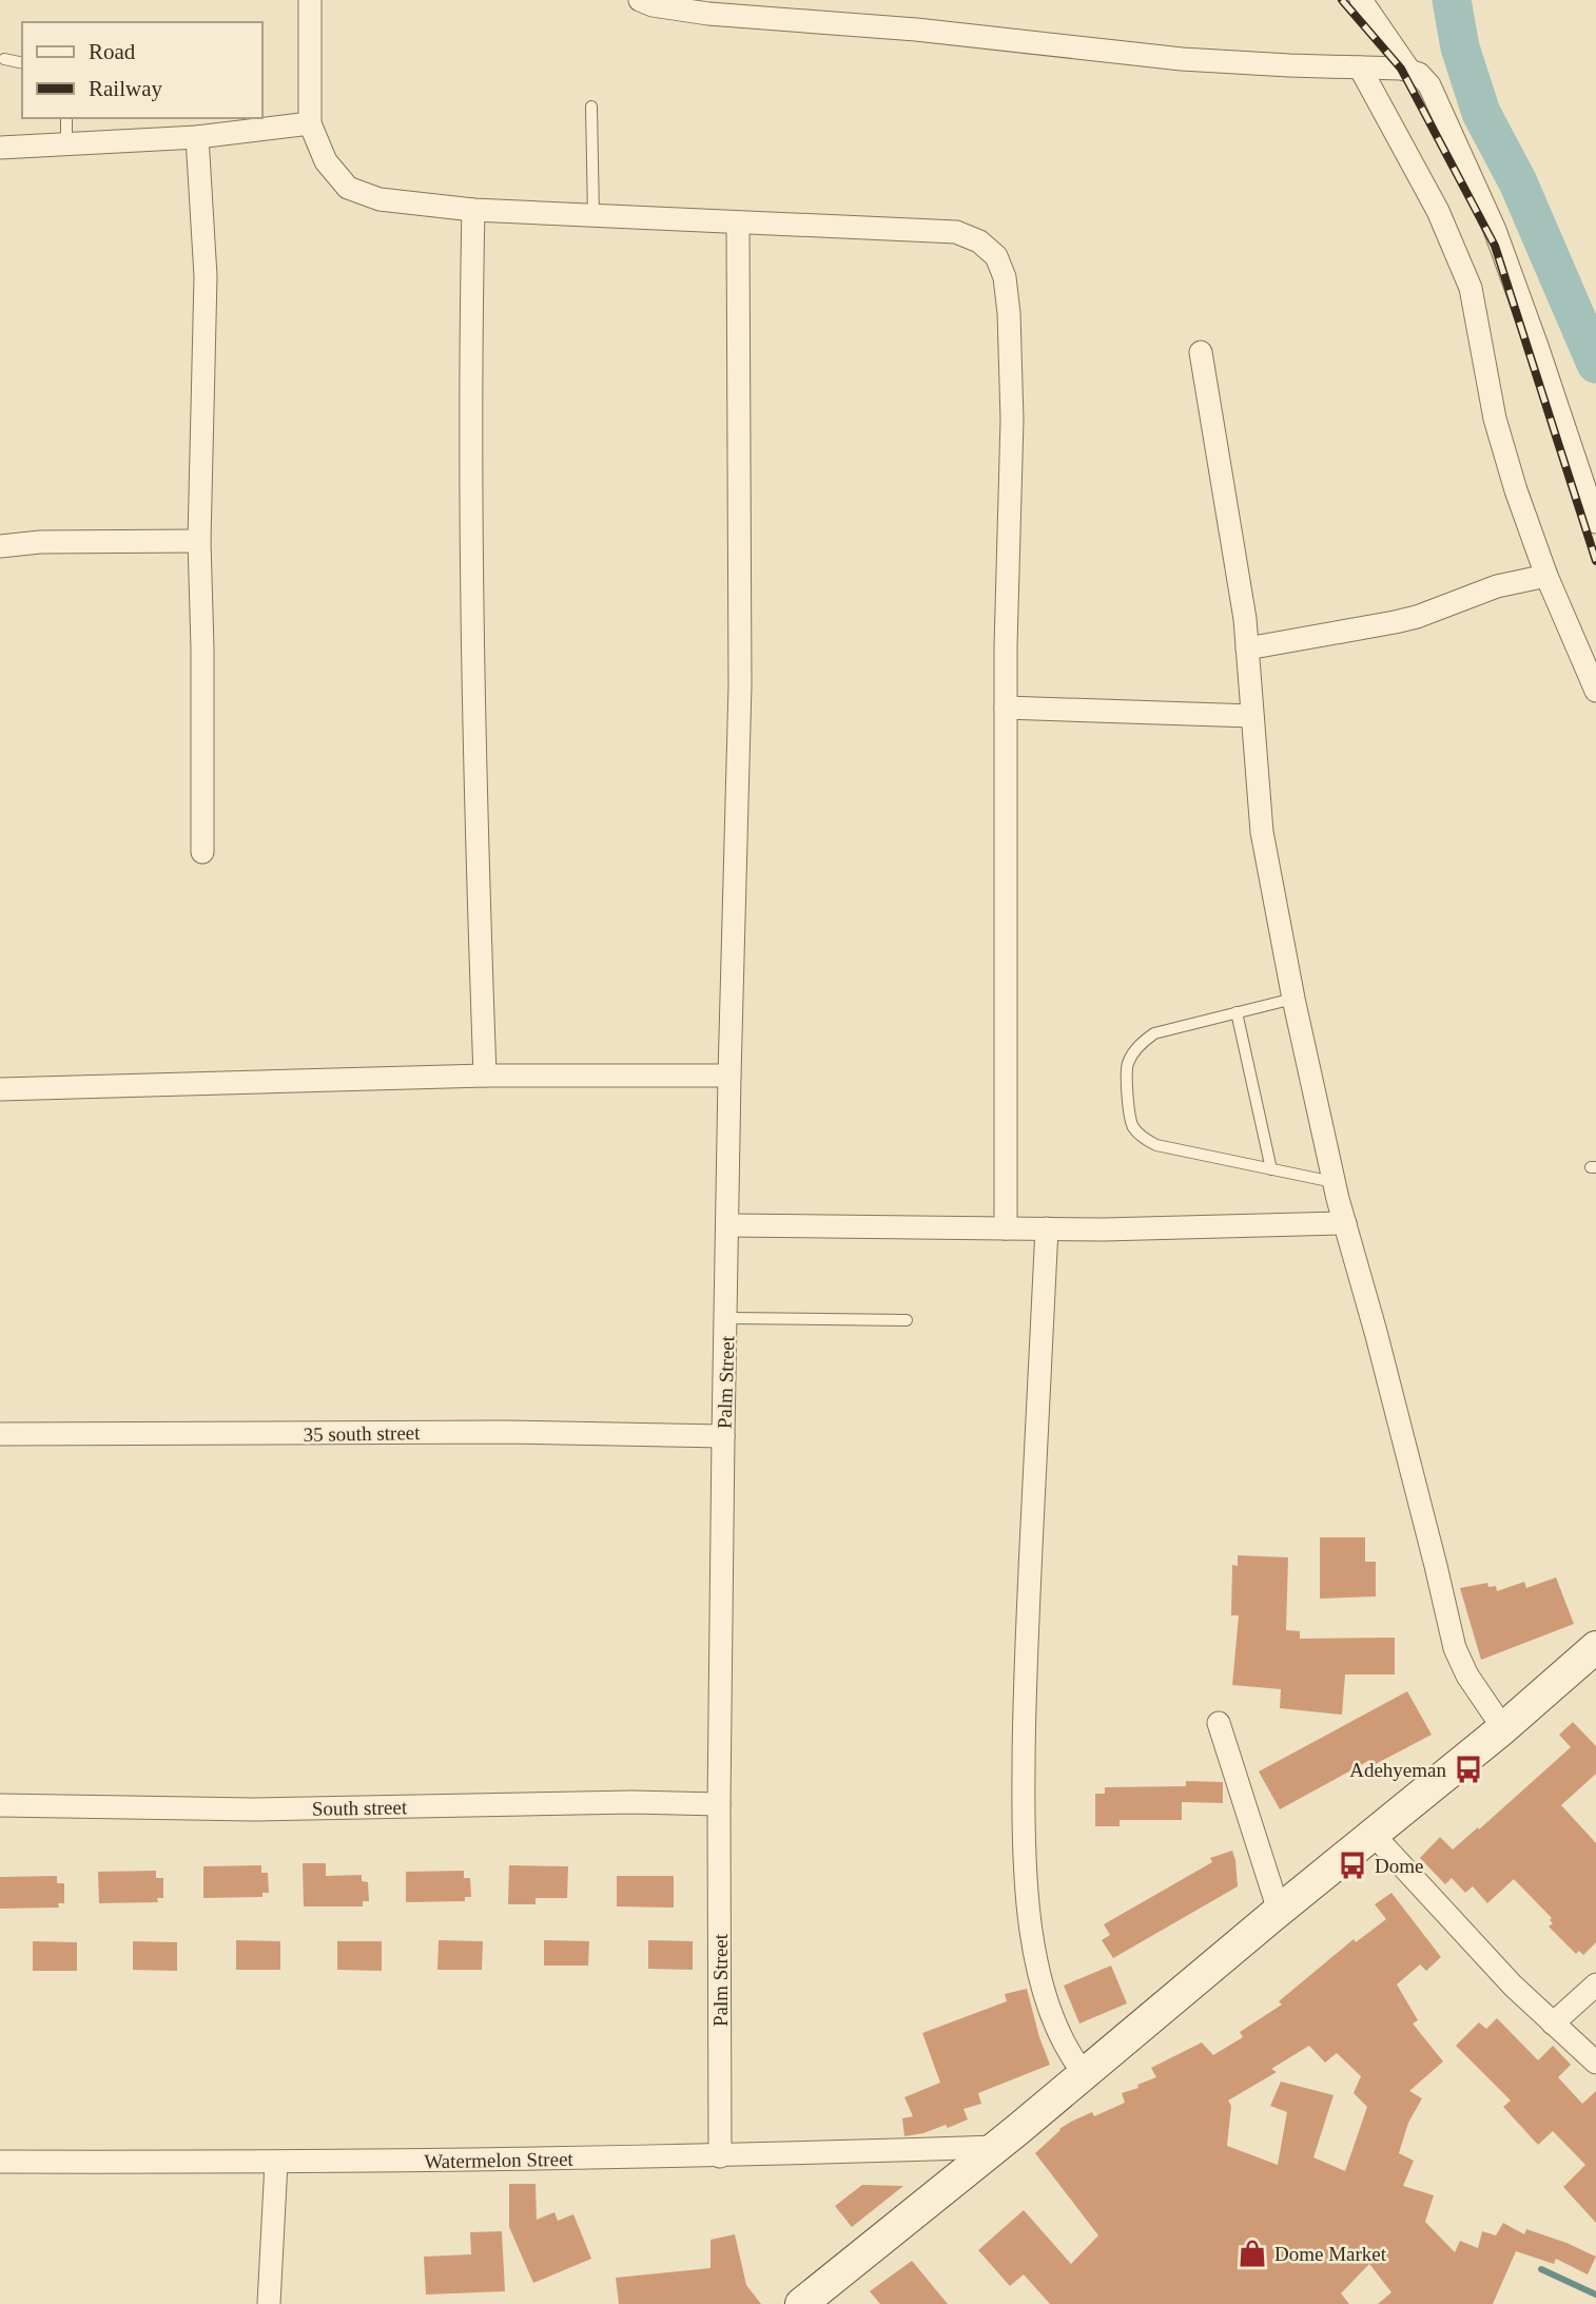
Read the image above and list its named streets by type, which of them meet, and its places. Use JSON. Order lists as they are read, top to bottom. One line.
{"streets":{"street":["Palm Street","35 south street","South street","Watermelon Street"]},"crossings":[["Palm Street","35 south street"],["Palm Street","South street"],["Palm Street","Watermelon Street"]],"places":{"bus stop":["Adehyeman","Dome"],"shop":["Dome Market"]},"legend":["Road","Railway"]}
